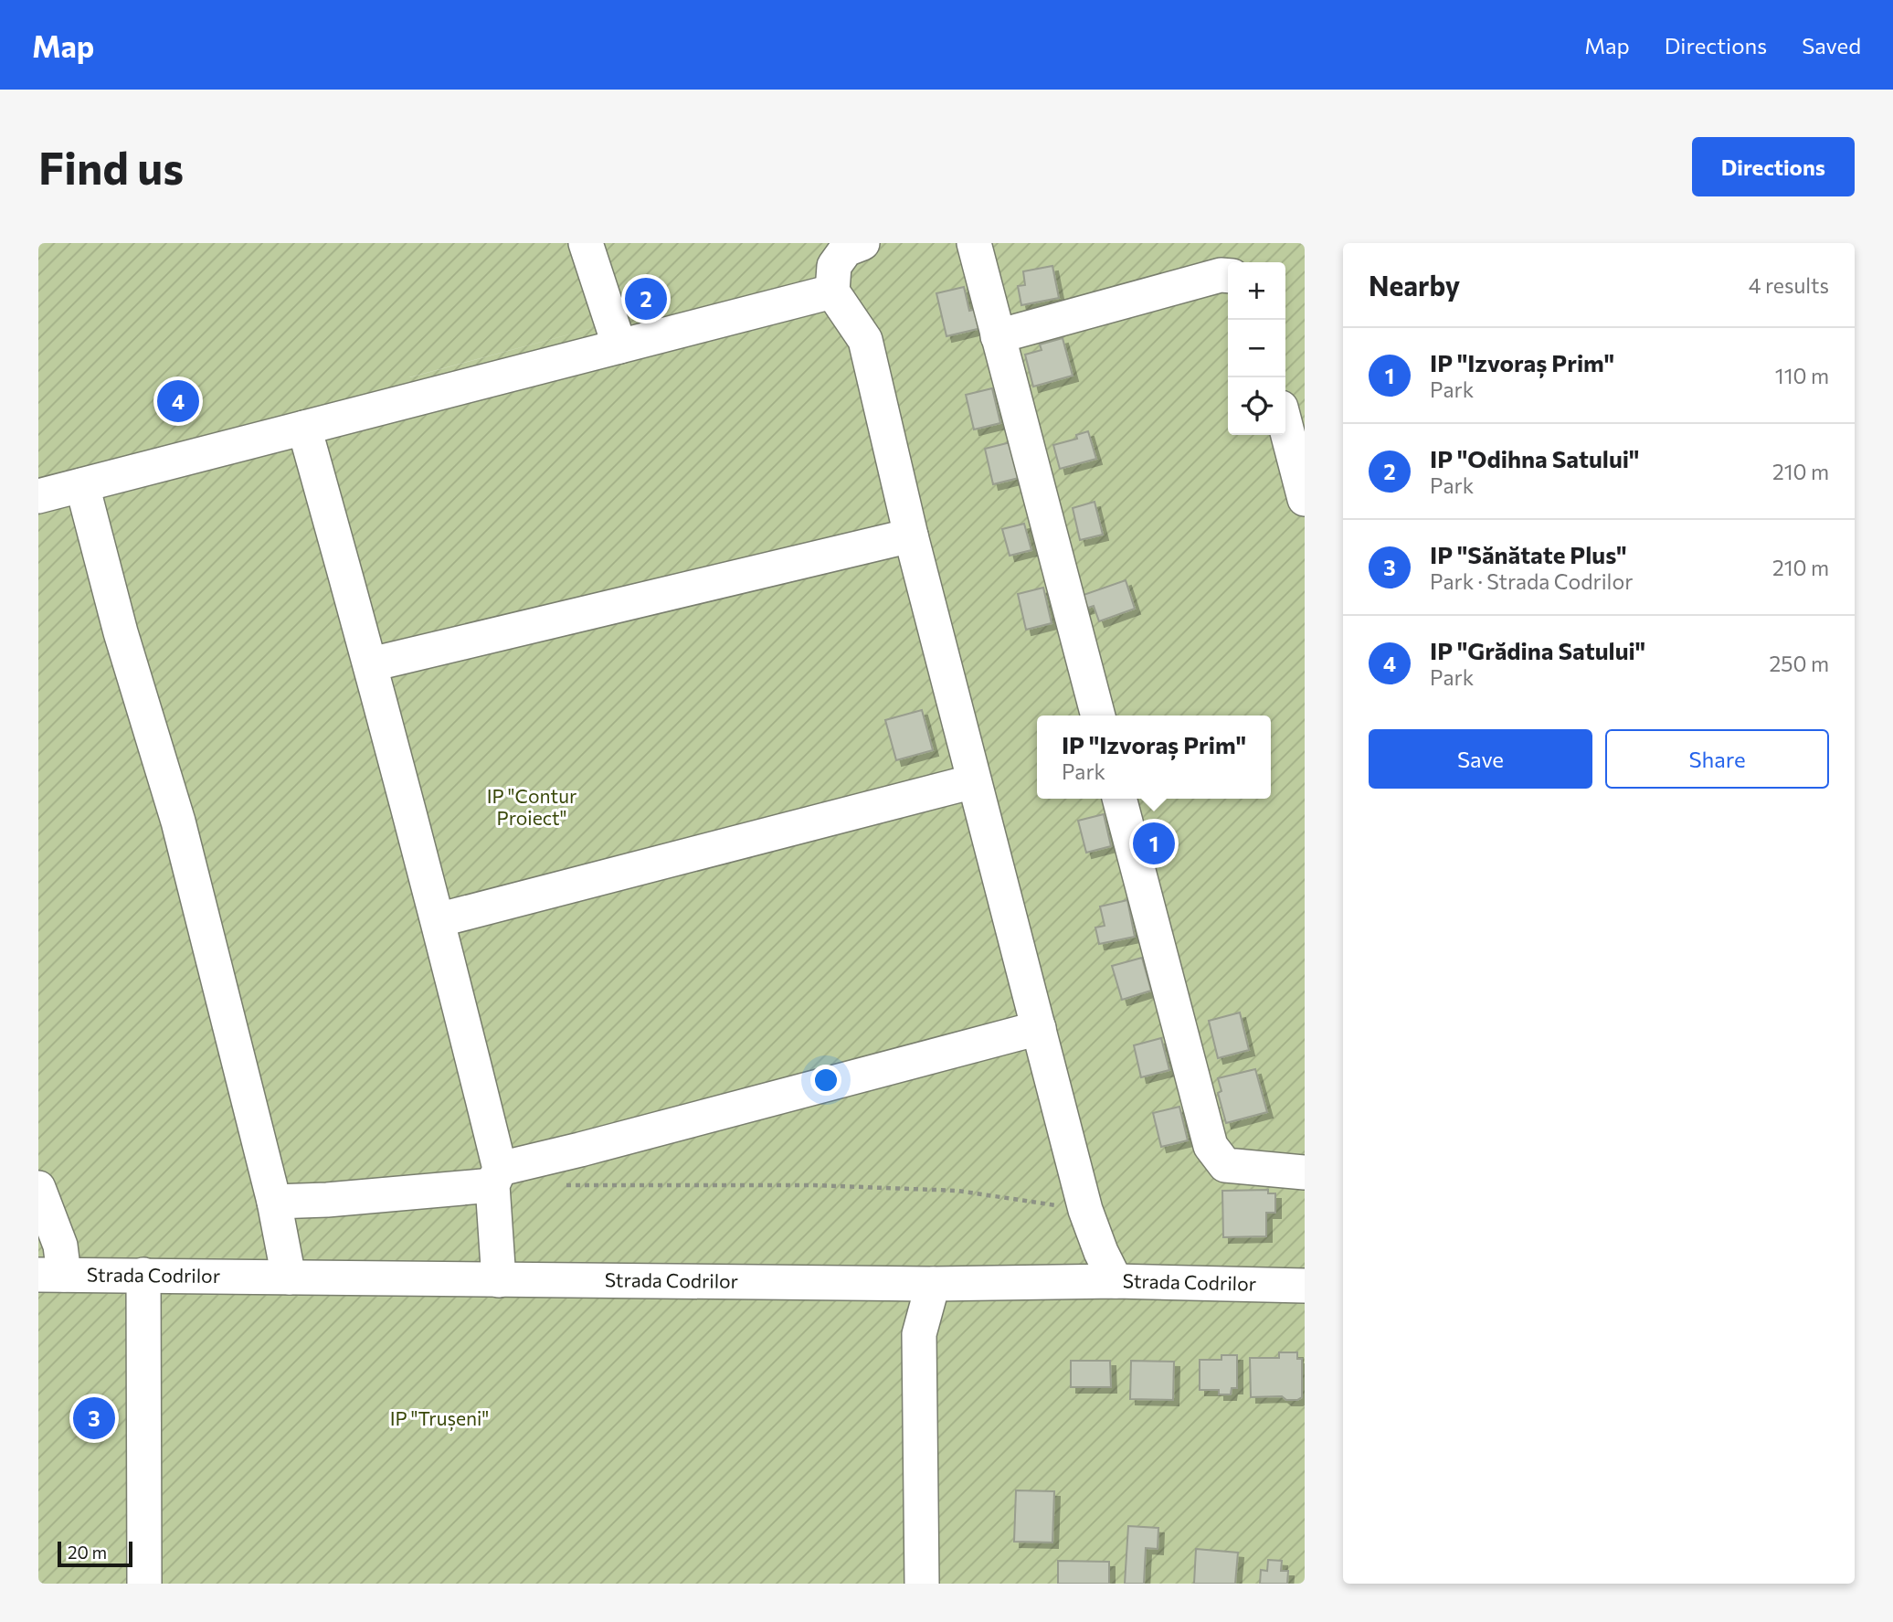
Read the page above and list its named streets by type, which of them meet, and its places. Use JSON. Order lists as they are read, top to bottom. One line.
{"streets":{"street":["Strada Codrilor"]},"parks":["IP \"Contur Proiect\"","IP \"Trușeni\""],"scale_bar":"20 m","page":{"header":"Map","nav":["Map","Directions","Saved"],"buttons":["Directions",["Save","Share"]],"title":"Find us","heading":["Nearby","4 results"],"map_buttons":["+","−"],"pins":["2","4","1","3"],"list":[{"mark":"1","name":"IP \"Izvoraș Prim\"","note":"Park","value":"110 m"},{"mark":"2","name":"IP \"Odihna Satului\"","note":"Park","value":"210 m"},{"mark":"3","name":"IP \"Sănătate Plus\"","note":"Park · Strada Codrilor","value":"210 m"},{"mark":"4","name":"IP \"Grădina Satului\"","note":"Park","value":"250 m"}],"popup":["IP \"Izvoraș Prim\"","Park"],"scale":"20 m"}}
